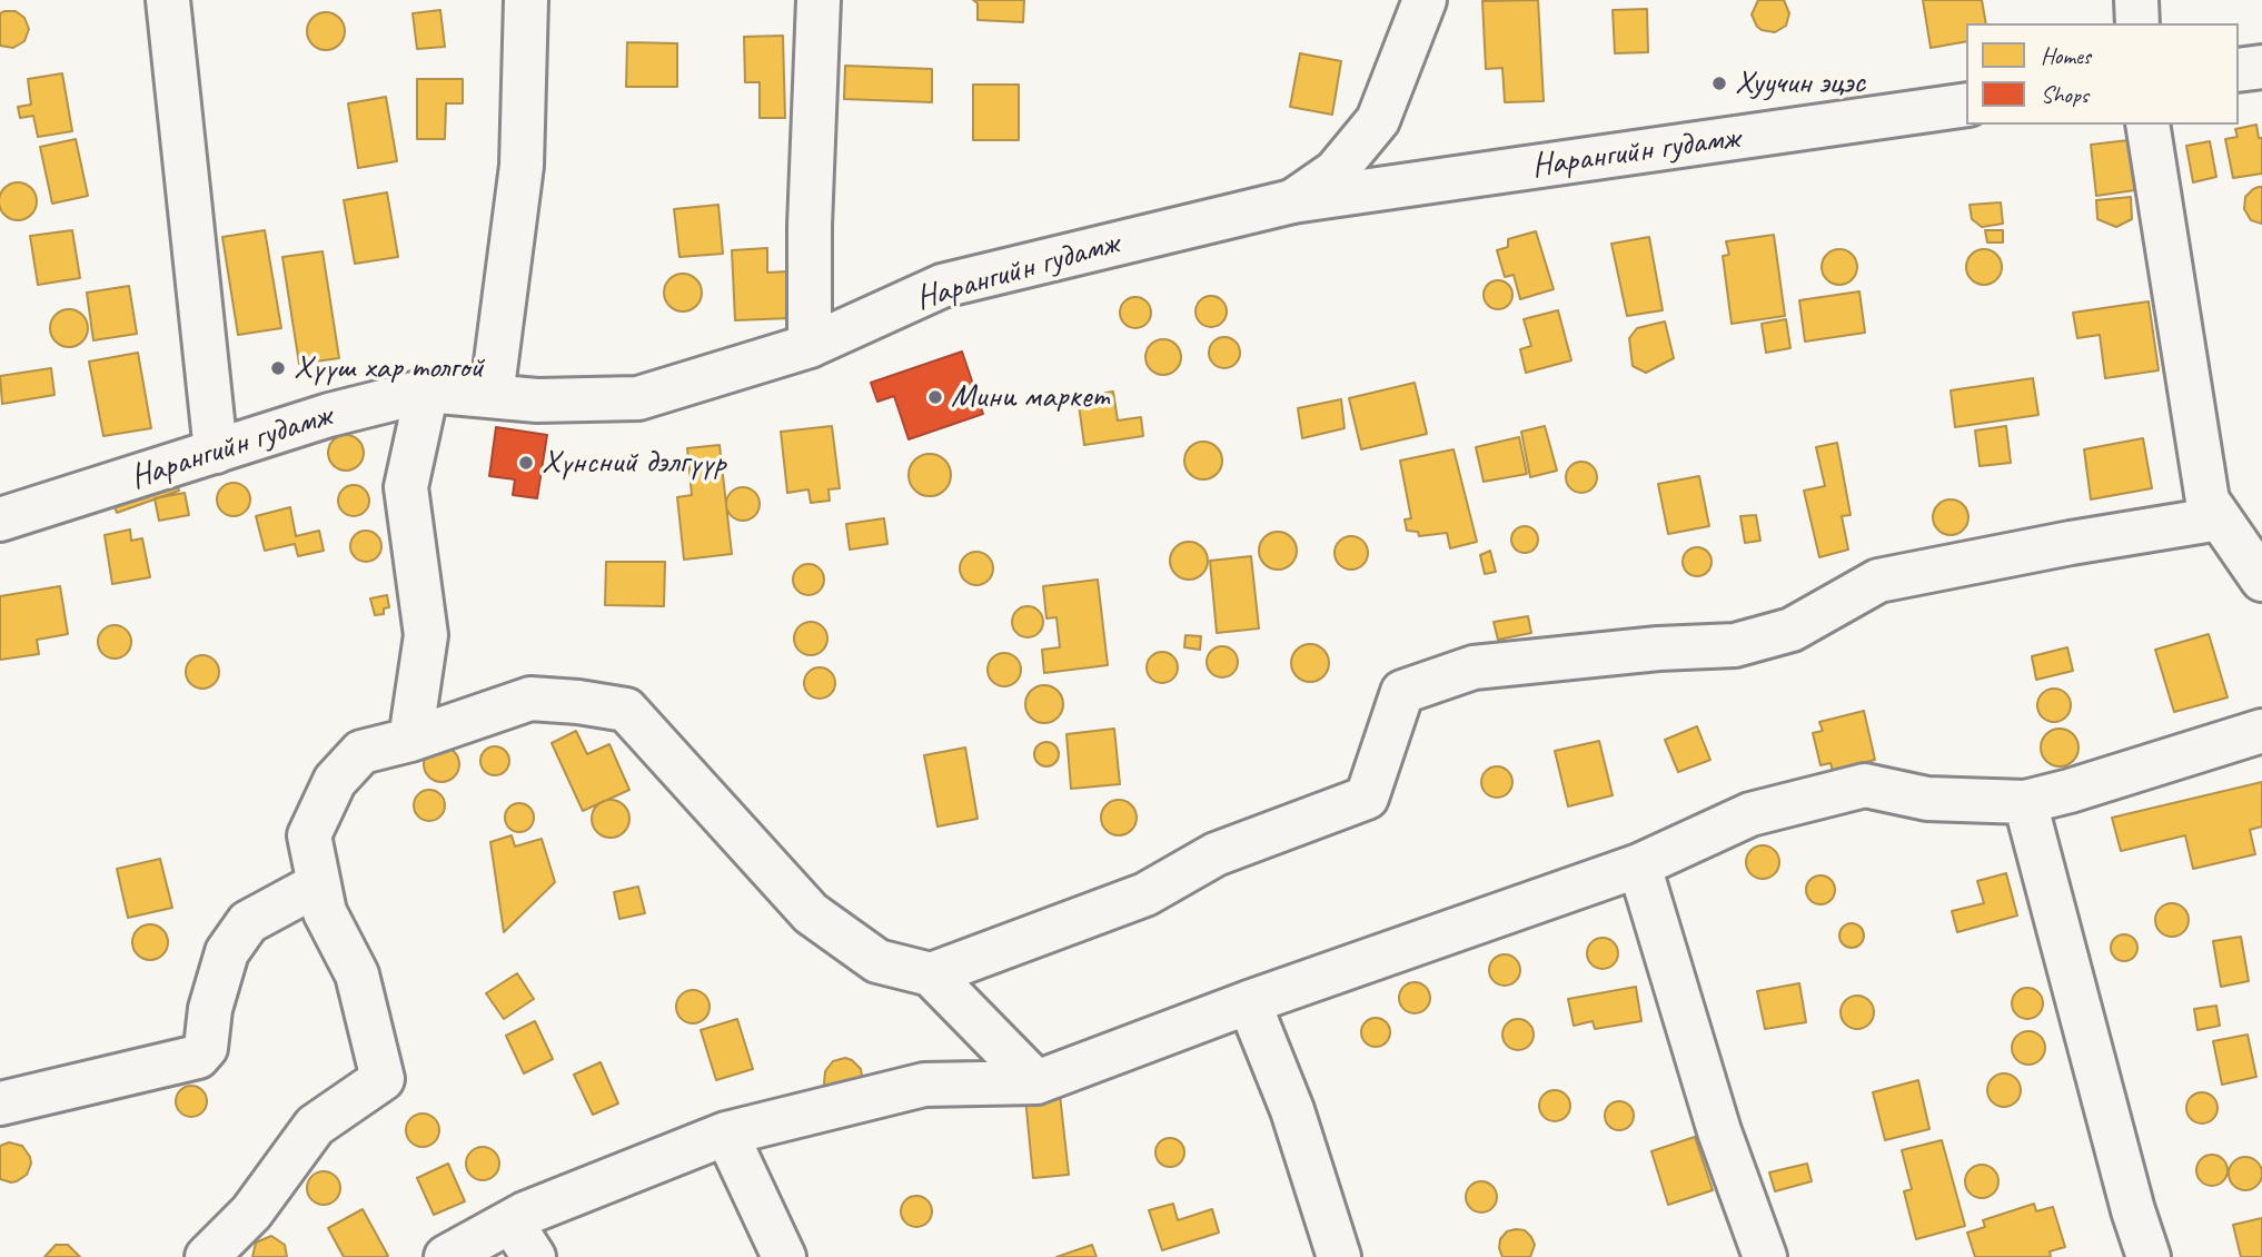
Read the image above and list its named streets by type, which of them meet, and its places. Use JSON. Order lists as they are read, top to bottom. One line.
{"streets":{"street":["Нарангийн гудамж"]},"places":["Хуучин эцэс","Хүүш хар толгой","Мини маркет","Хүнсний дэлгүүр"],"legend":["Homes","Shops"]}
